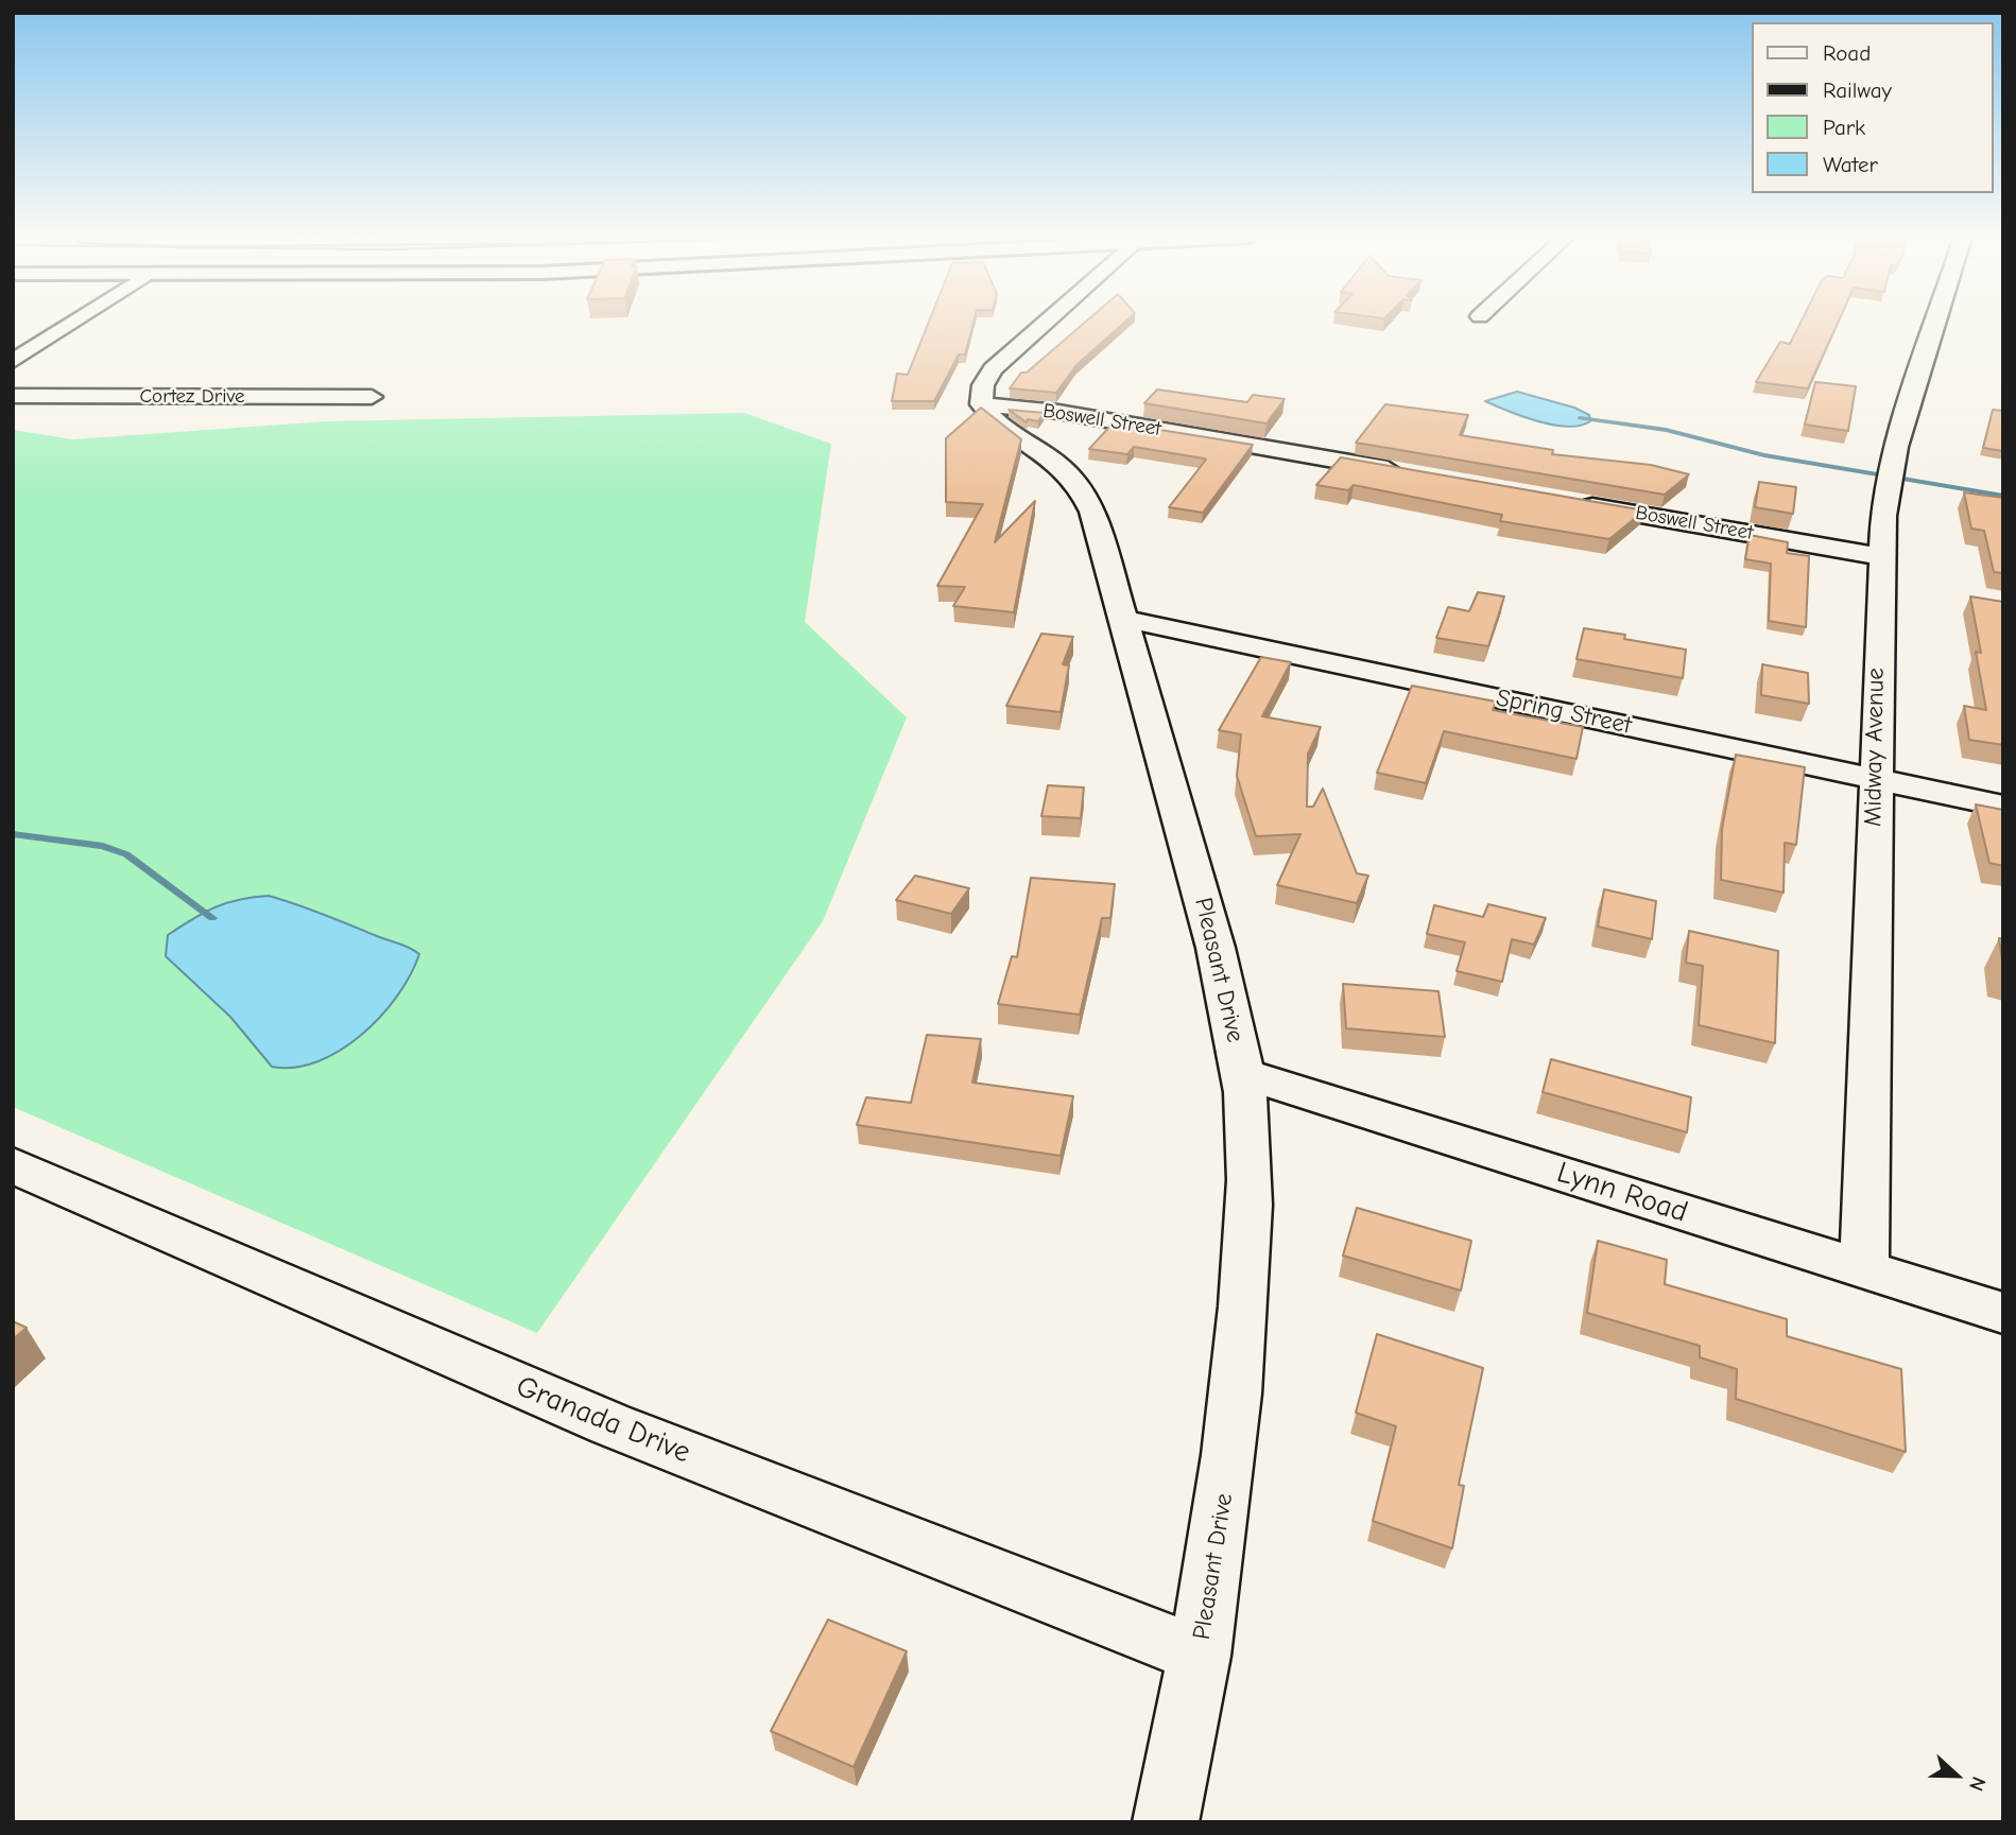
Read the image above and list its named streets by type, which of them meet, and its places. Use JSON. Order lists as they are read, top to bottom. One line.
{"streets":{"street":["Cortez Drive","Boswell Street","Spring Street","Midway Avenue","Pleasant Drive","Lynn Road","Granada Drive"]},"crossings":[["Boswell Street","Midway Avenue"],["Boswell Street","Pleasant Drive"],["Spring Street","Midway Avenue"],["Spring Street","Pleasant Drive"],["Midway Avenue","Lynn Road"],["Pleasant Drive","Lynn Road"],["Pleasant Drive","Granada Drive"]],"legend":["Road","Railway","Park","Water"],"north":"right"}
